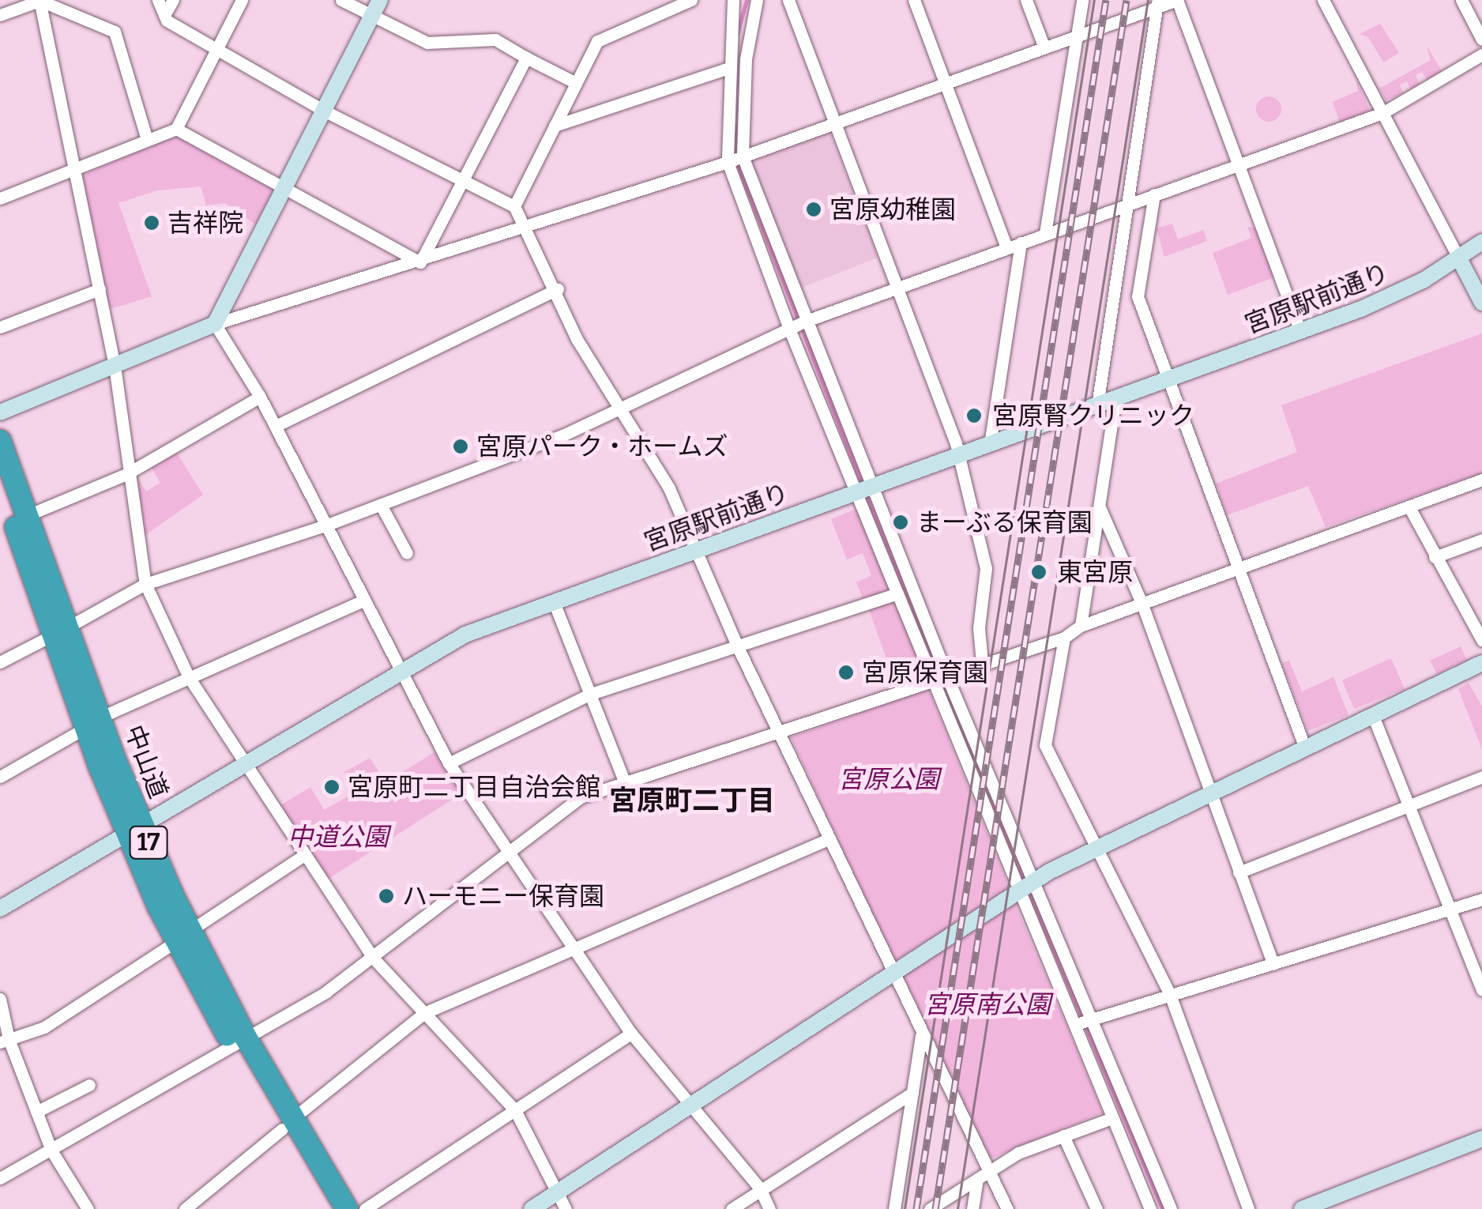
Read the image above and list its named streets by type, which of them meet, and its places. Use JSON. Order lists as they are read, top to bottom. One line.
{"streets":{"highway":["中山道","17"],"street":["宮原駅前通り"]},"crossings":[["宮原駅前通り","中山道"]],"districts":["宮原町二丁目"],"parks":["宮原公園","中道公園","宮原南公園"],"places":["宮原幼稚園","吉祥院","宮原腎クリニック","宮原パーク・ホームズ","まーぶる保育園","東宮原","宮原保育園","宮原町二丁目自治会館","ハーモニー保育園"]}
